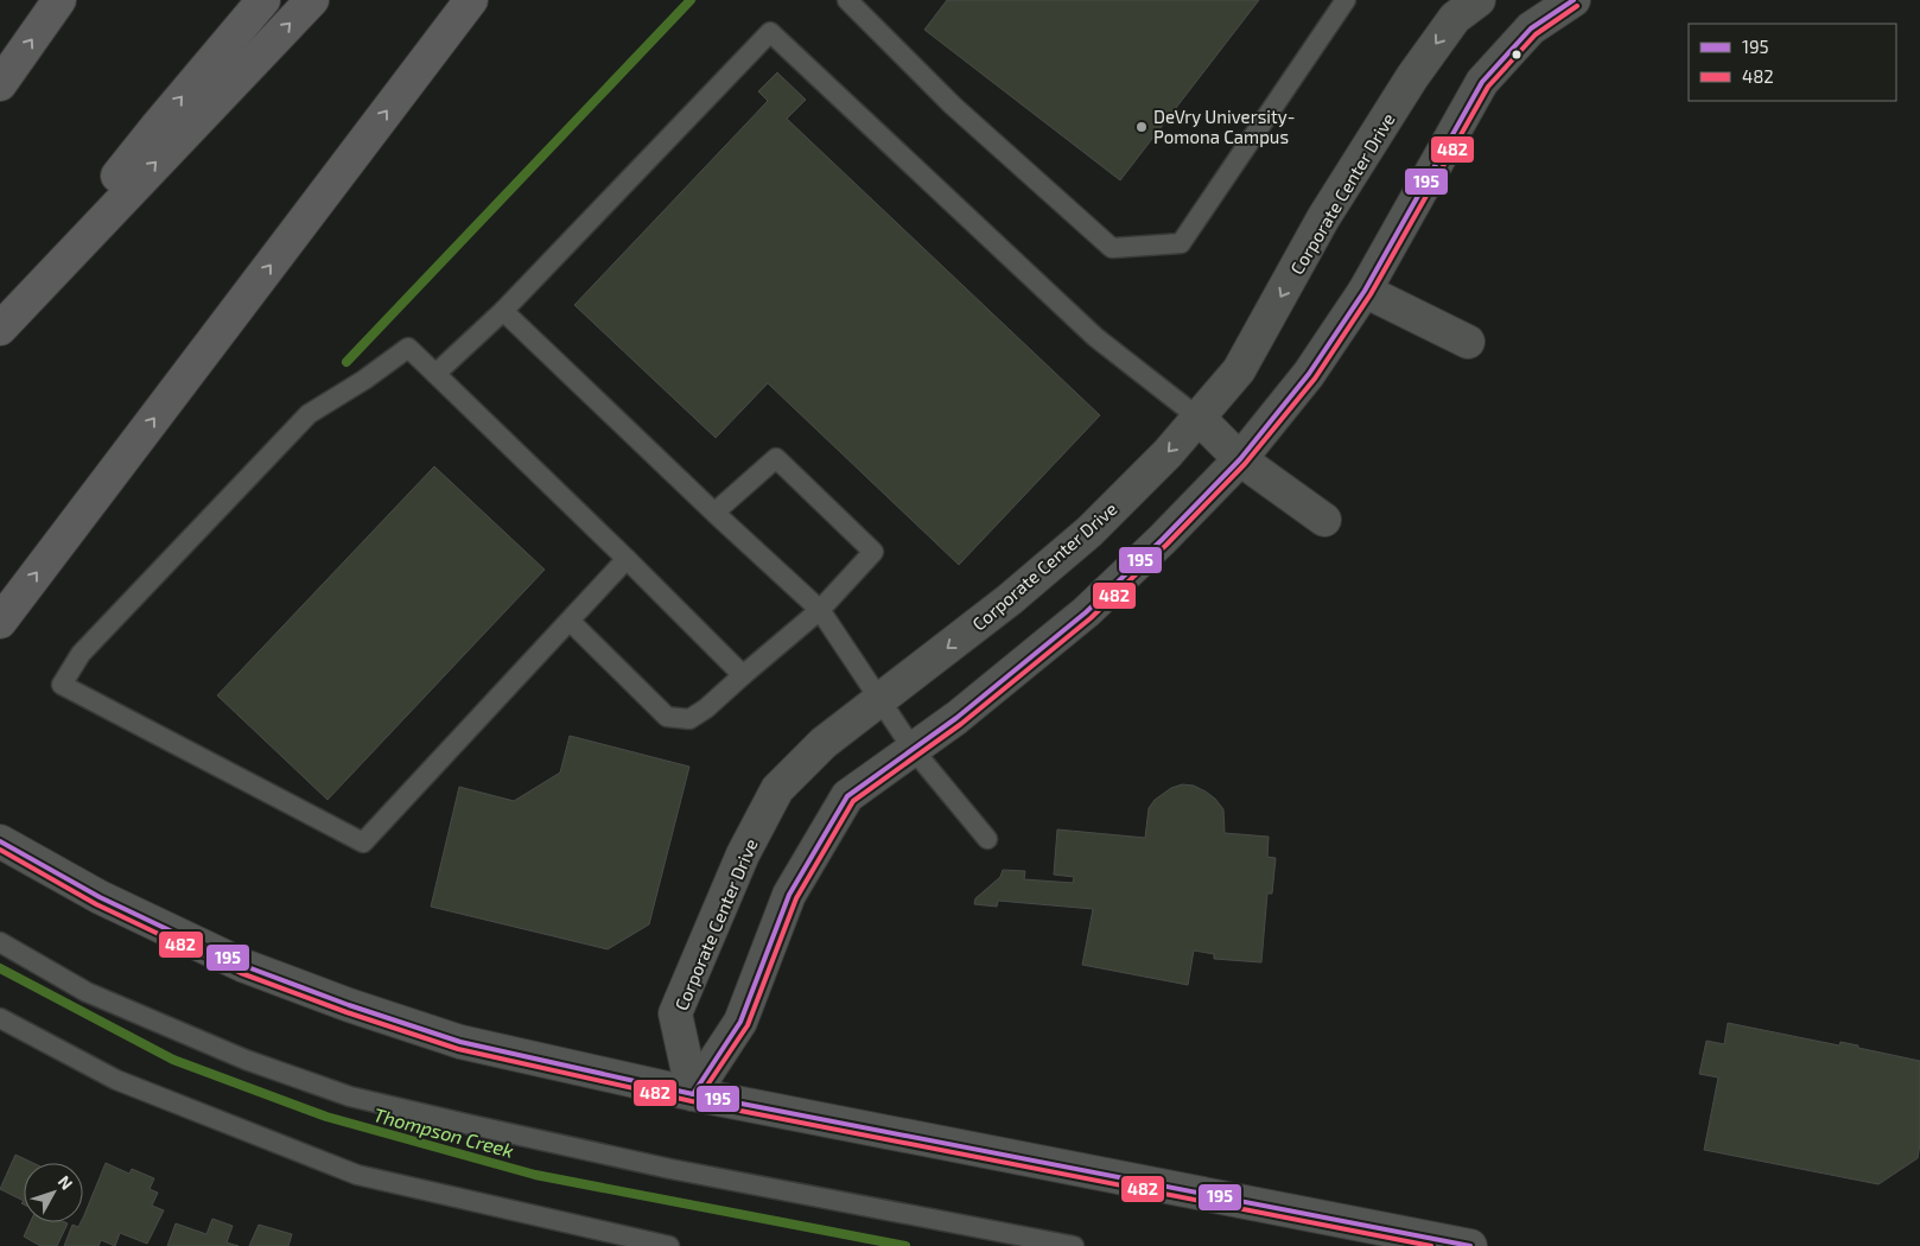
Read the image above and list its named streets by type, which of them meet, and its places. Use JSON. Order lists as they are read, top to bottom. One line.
{"streets":{"street":["Corporate Center Drive"]},"water":["Thompson Creek"],"places":["DeVry University- Pomona Campus"],"lines":["transit line 195","transit line 482"],"legend":["195","482"],"north":"top right"}
